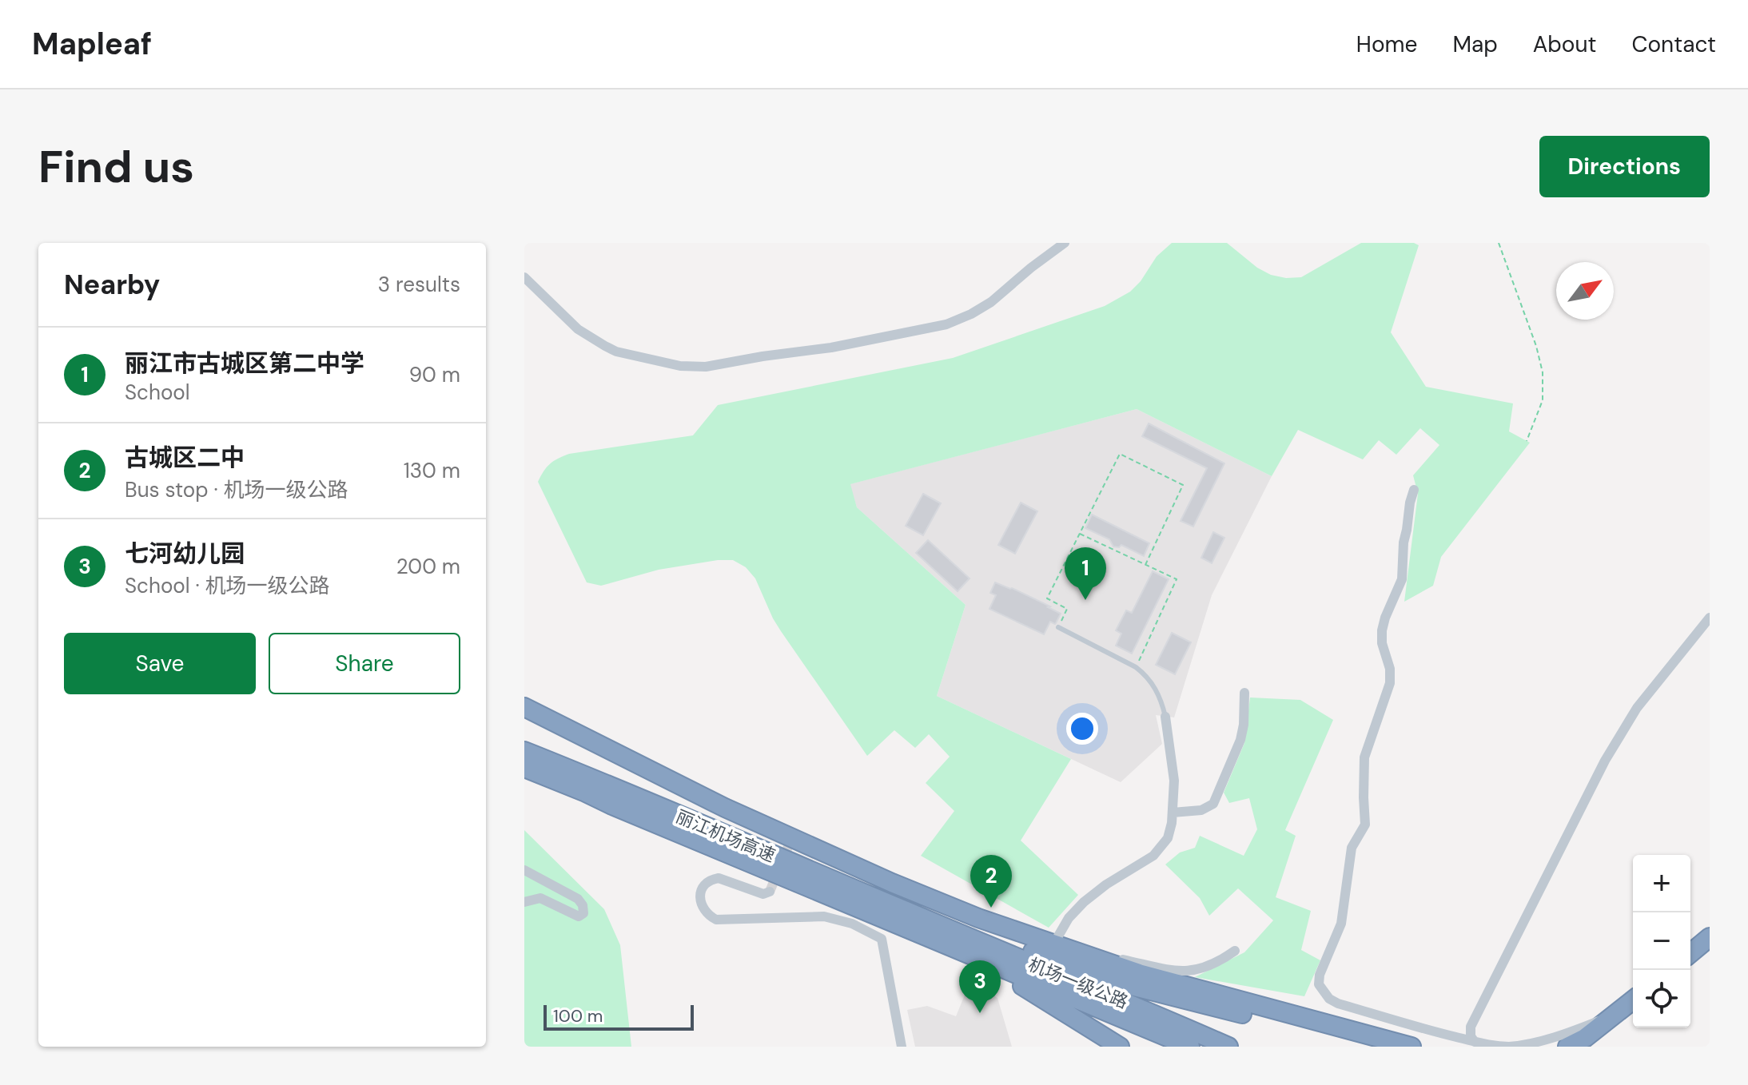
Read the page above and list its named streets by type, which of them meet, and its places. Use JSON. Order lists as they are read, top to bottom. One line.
{"streets":{"highway":["丽江机场高速","机场一级公路"]},"crossings":[["丽江机场高速","机场一级公路"]],"scale_bar":"100 m","north":"top right","page":{"header":"Mapleaf","nav":["Home","Map","About","Contact"],"buttons":["Directions",["Save","Share"]],"title":"Find us","heading":["Nearby","3 results"],"list":[{"mark":"1","name":"丽江市古城区第二中学","note":"School","value":"90 m"},{"mark":"2","name":"古城区二中","note":"Bus stop · 机场一级公路","value":"130 m"},{"mark":"3","name":"七河幼儿园","note":"School · 机场一级公路","value":"200 m"}],"pins":["1","2","3"],"map_buttons":["+","−"],"scale":"100 m"}}
